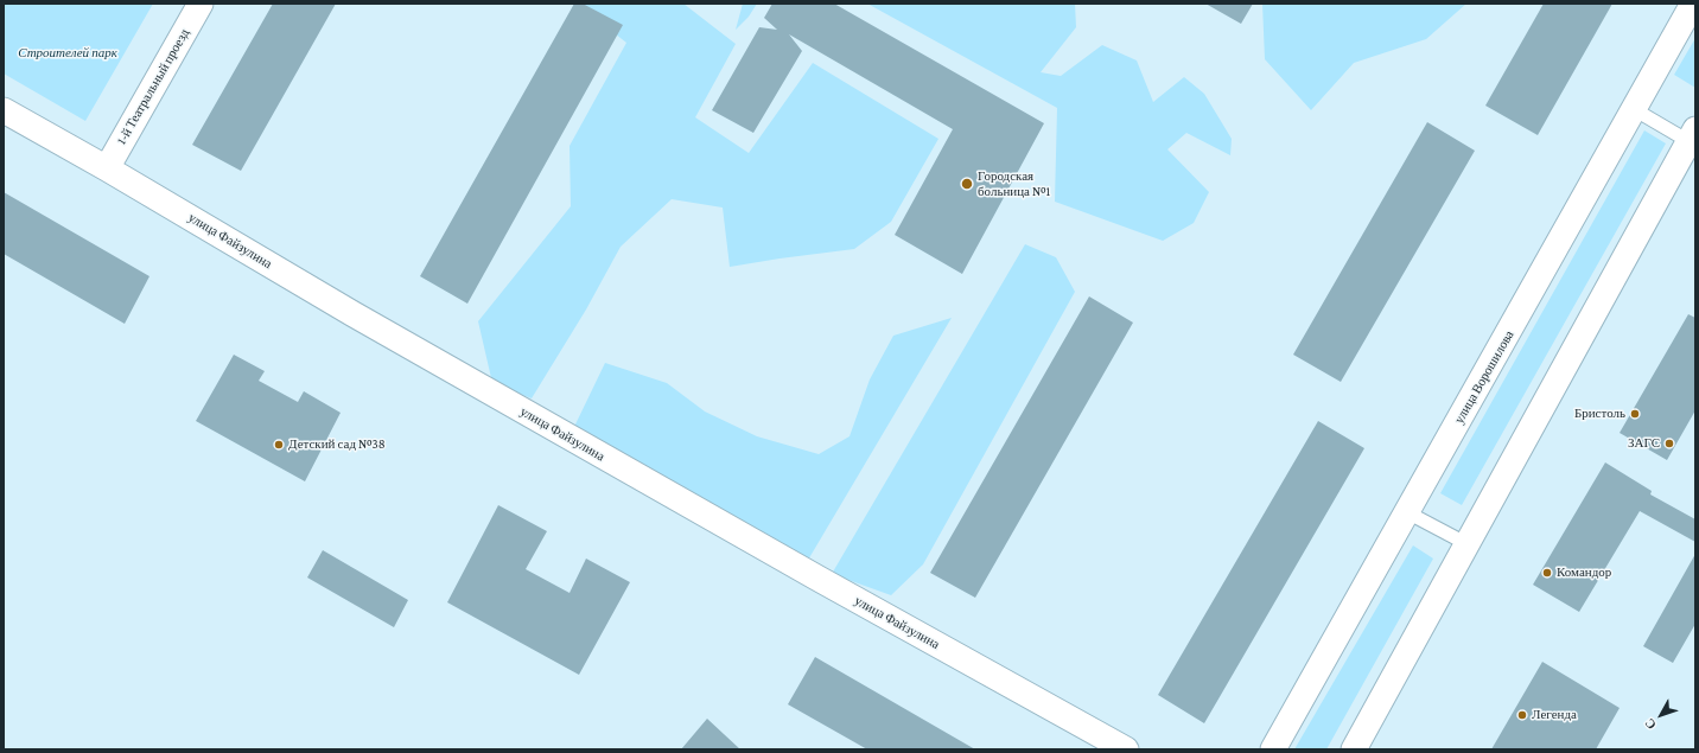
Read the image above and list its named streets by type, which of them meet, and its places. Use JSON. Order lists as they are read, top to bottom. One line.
{"streets":{"street":["1-й Театральный проезд","улица Файзулина","улица Ворошилова"]},"crossings":[["1-й Театральный проезд","улица Файзулина"]],"parks":["Строителей парк"],"places":["Городская больница №1","Бристоль","ЗАГС","Детский сад №38","Командор","Легенда"],"north":"bottom left"}
